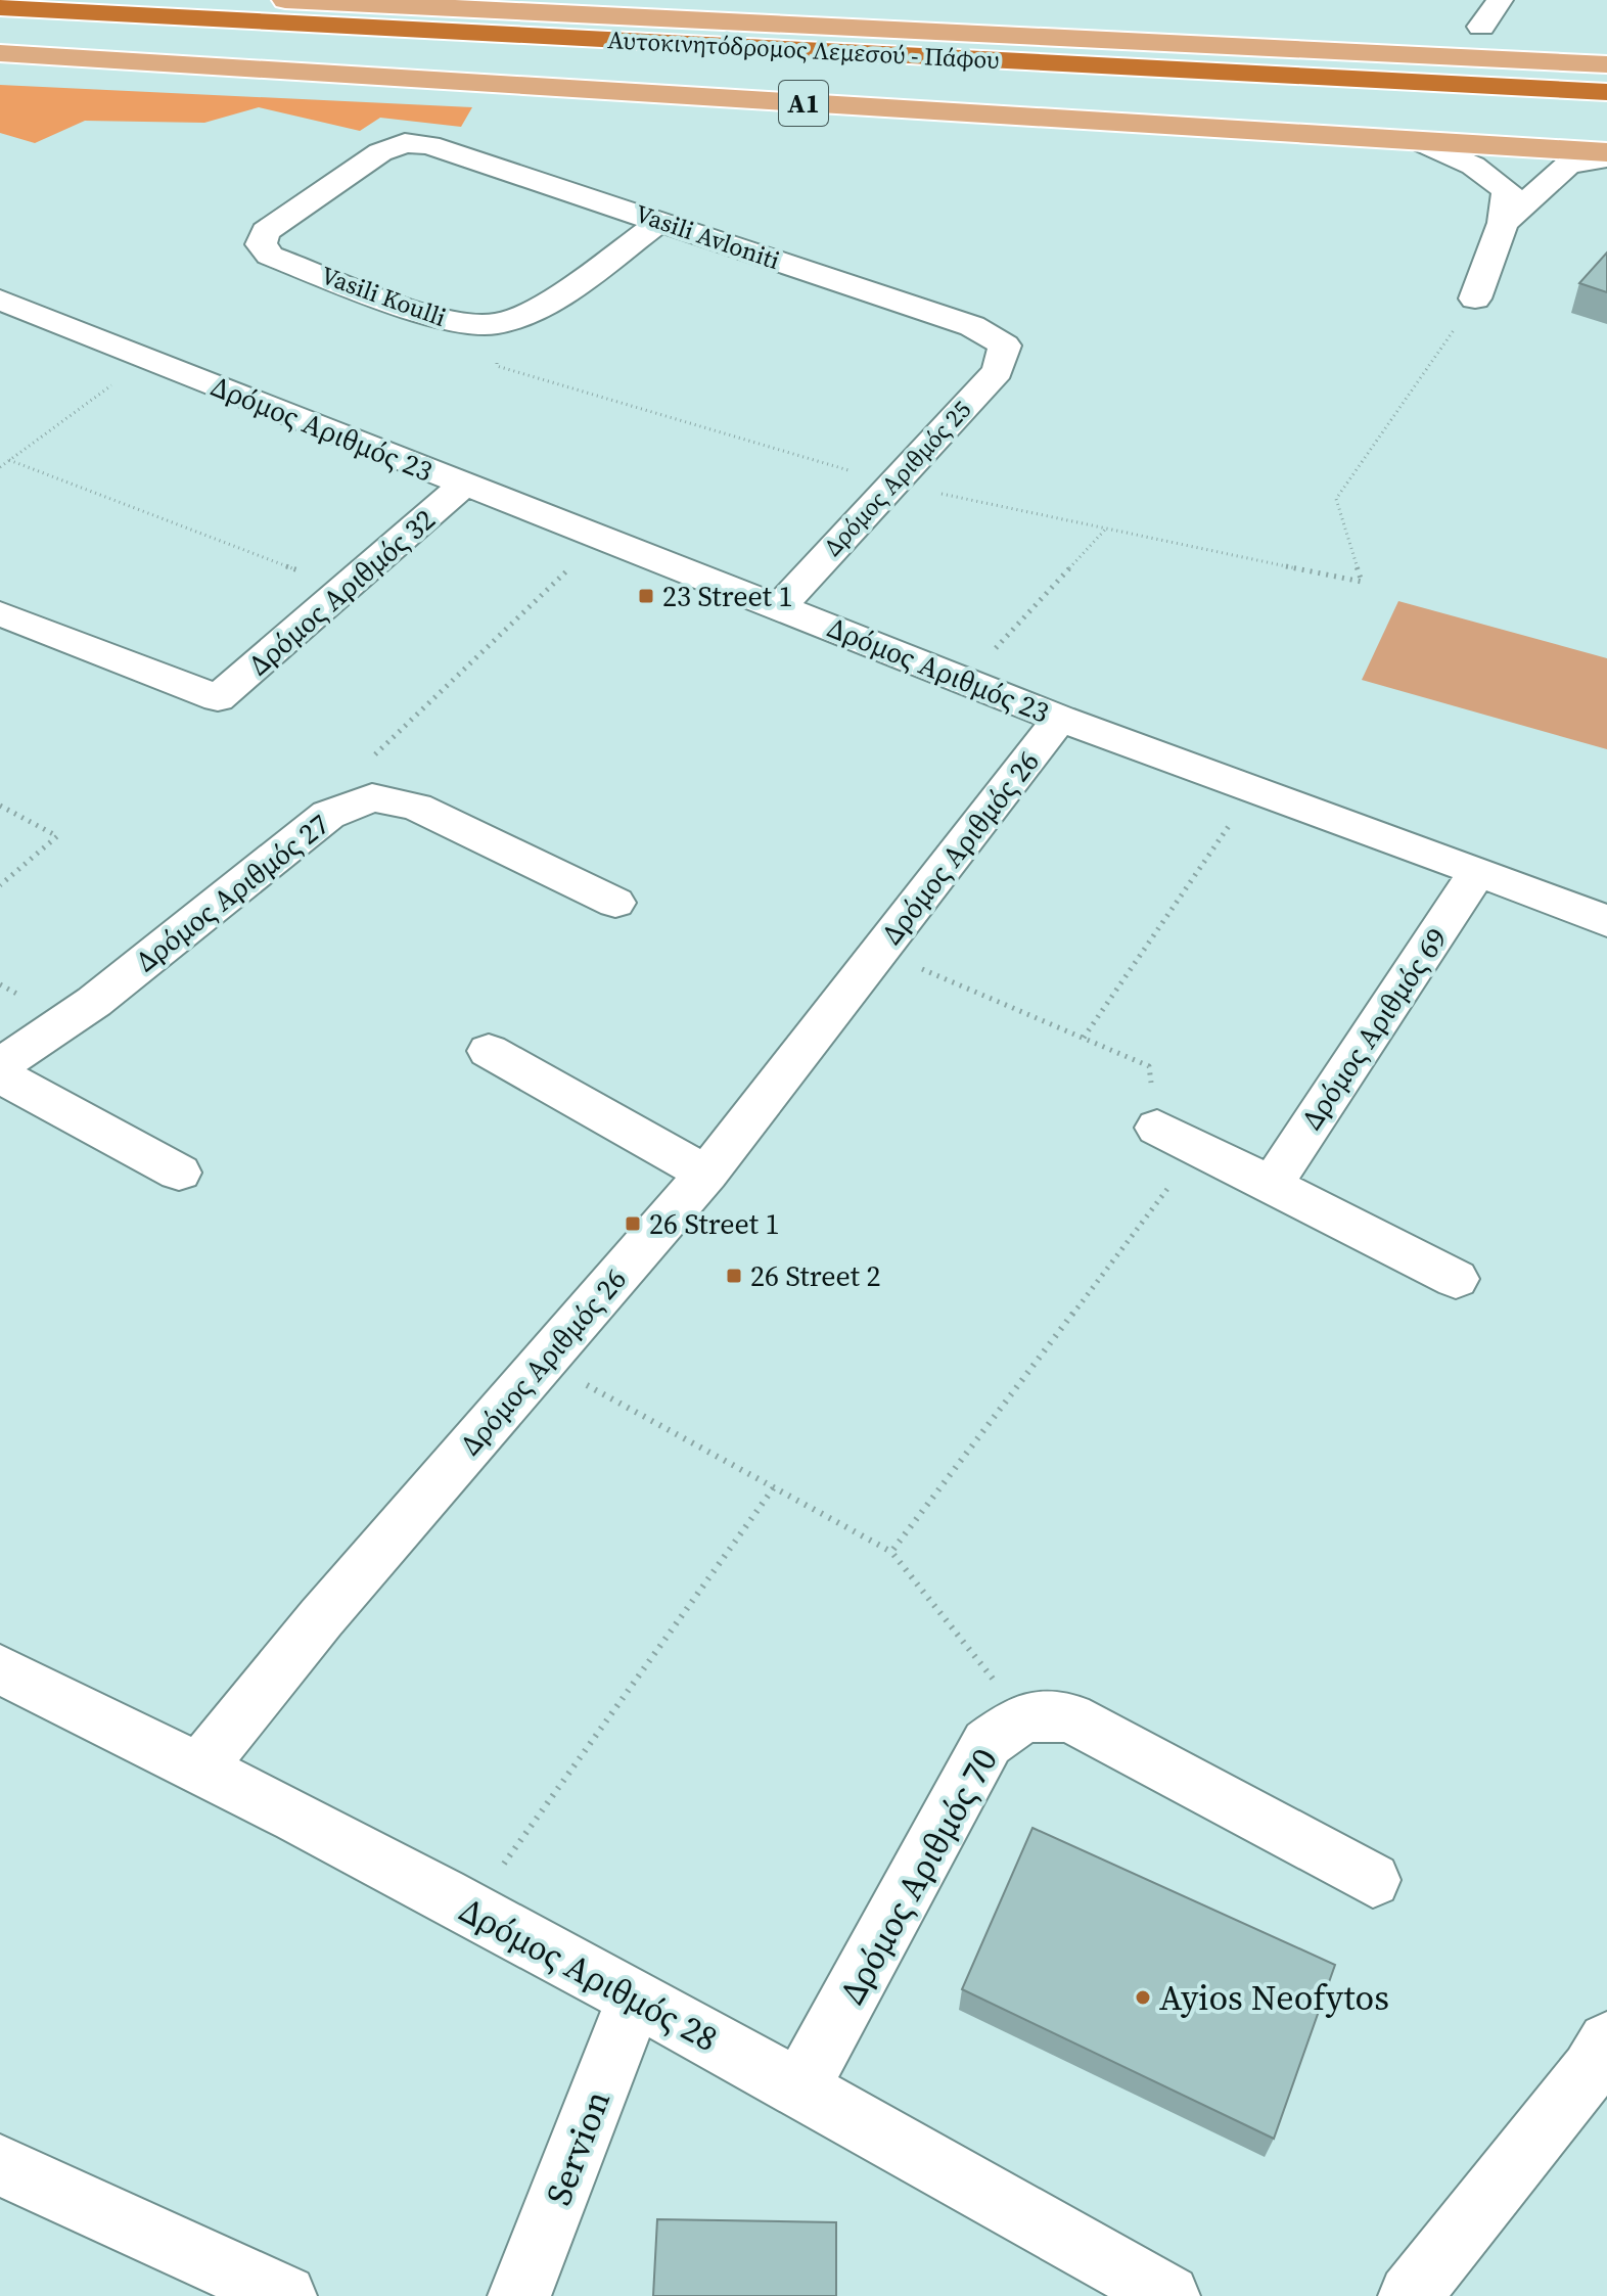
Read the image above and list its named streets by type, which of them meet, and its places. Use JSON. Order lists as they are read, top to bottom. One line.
{"streets":{"highway":["Αυτοκινητόδρομος Λεμεσού - Πάφου"],"main road":["A1"],"street":["Vasili Avloniti","Vasili Koulli","Δρόμος Αριθμός 23","Δρόμος Αριθμός 25","Δρόμος Αριθμός 32","Δρόμος Αριθμός 26","Δρόμος Αριθμός 27","Δρόμος Αριθμός 69","Δρόμος Αριθμός 70","Δρόμος Αριθμός 28","Servion"]},"crossings":[["Vasili Avloniti","Vasili Koulli"],["Vasili Avloniti","Δρόμος Αριθμός 25"],["Δρόμος Αριθμός 23","Δρόμος Αριθμός 25"],["Δρόμος Αριθμός 23","Δρόμος Αριθμός 32"],["Δρόμος Αριθμός 23","Δρόμος Αριθμός 26"],["Δρόμος Αριθμός 23","Δρόμος Αριθμός 69"],["Δρόμος Αριθμός 26","Δρόμος Αριθμός 28"],["Δρόμος Αριθμός 70","Δρόμος Αριθμός 28"],["Δρόμος Αριθμός 28","Servion"]],"places":{"transit":["23 Street 1","26 Street 1","26 Street 2"],"other":["Ayios Neofytos"]}}
